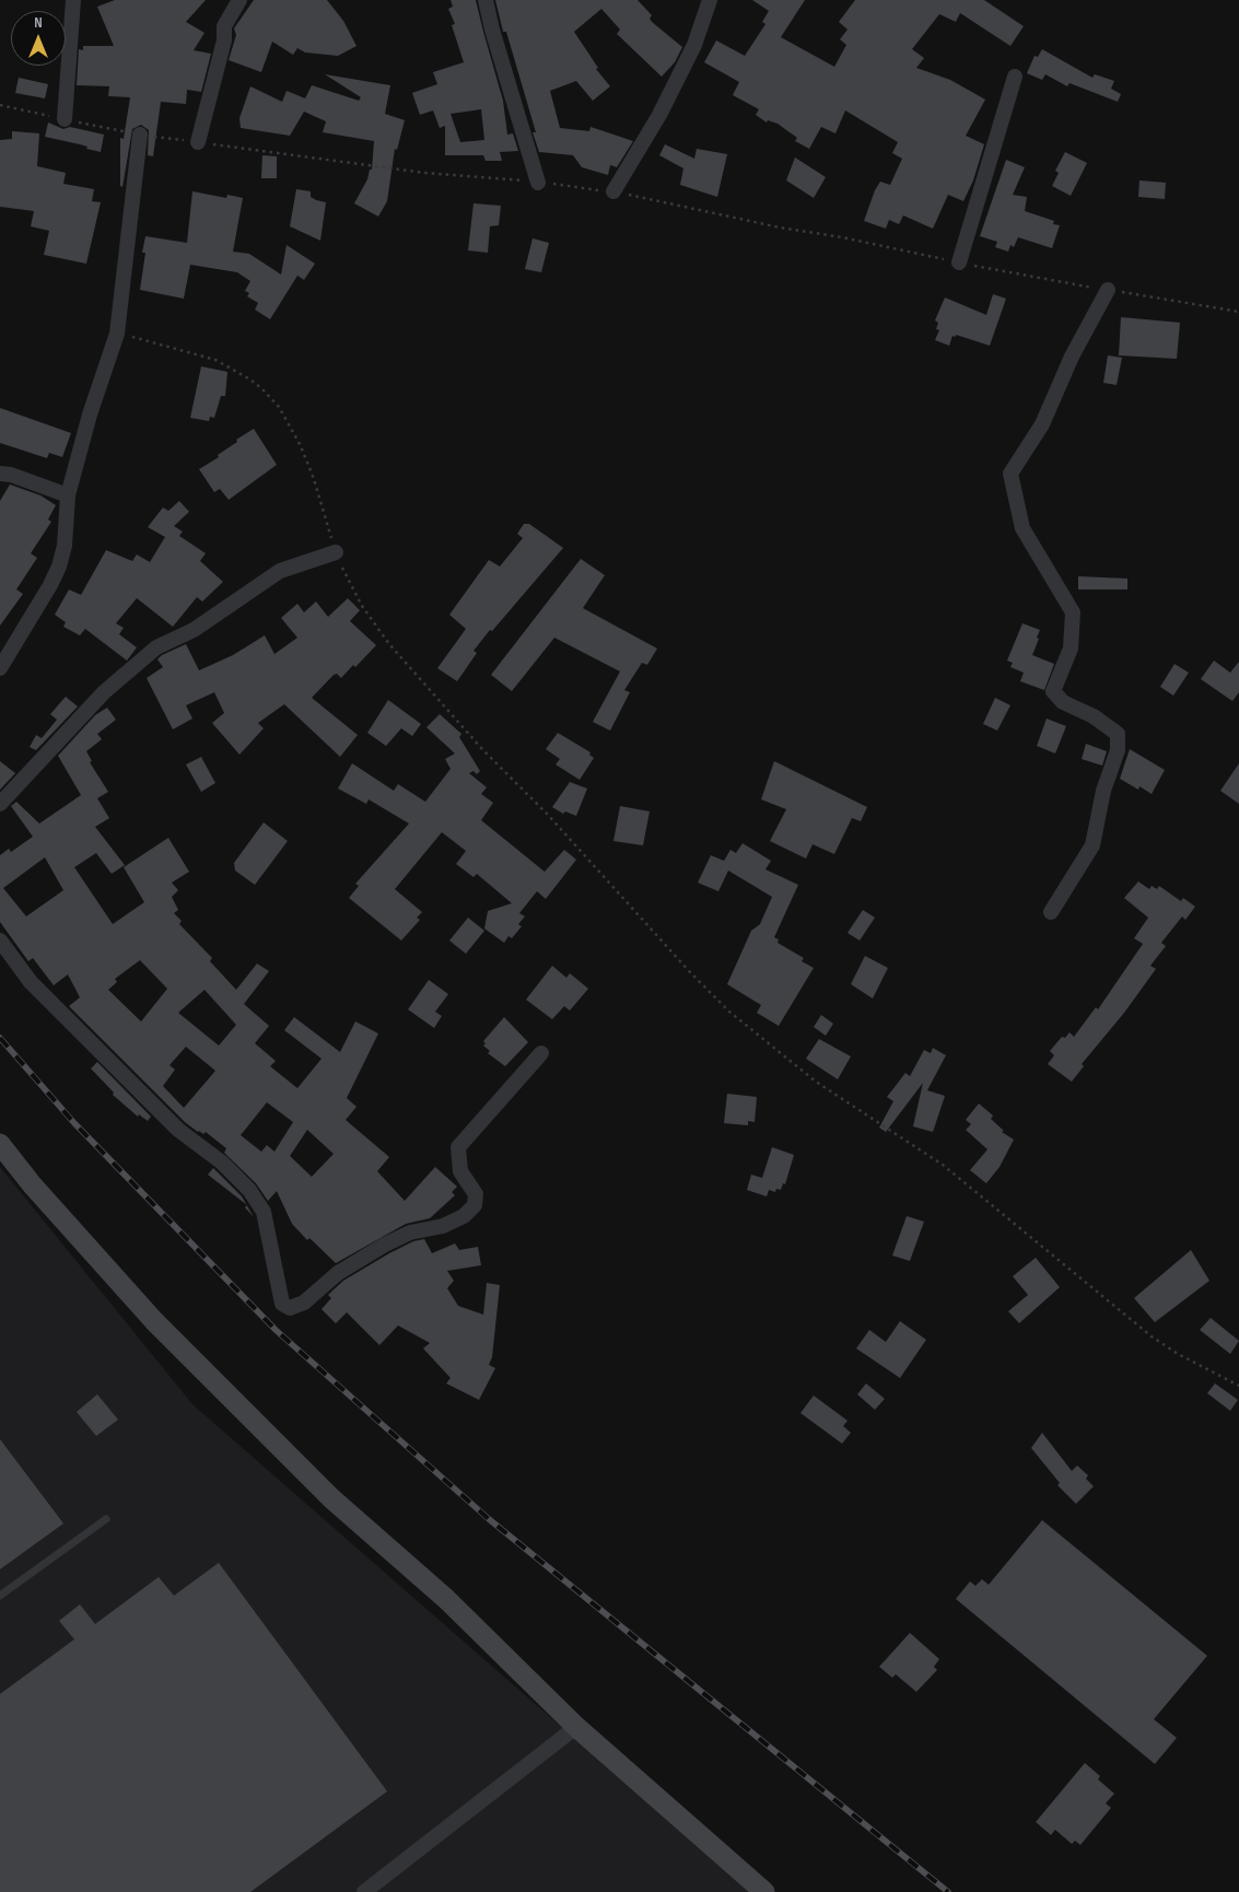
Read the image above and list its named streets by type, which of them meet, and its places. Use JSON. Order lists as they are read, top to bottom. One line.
{"north":"top"}
